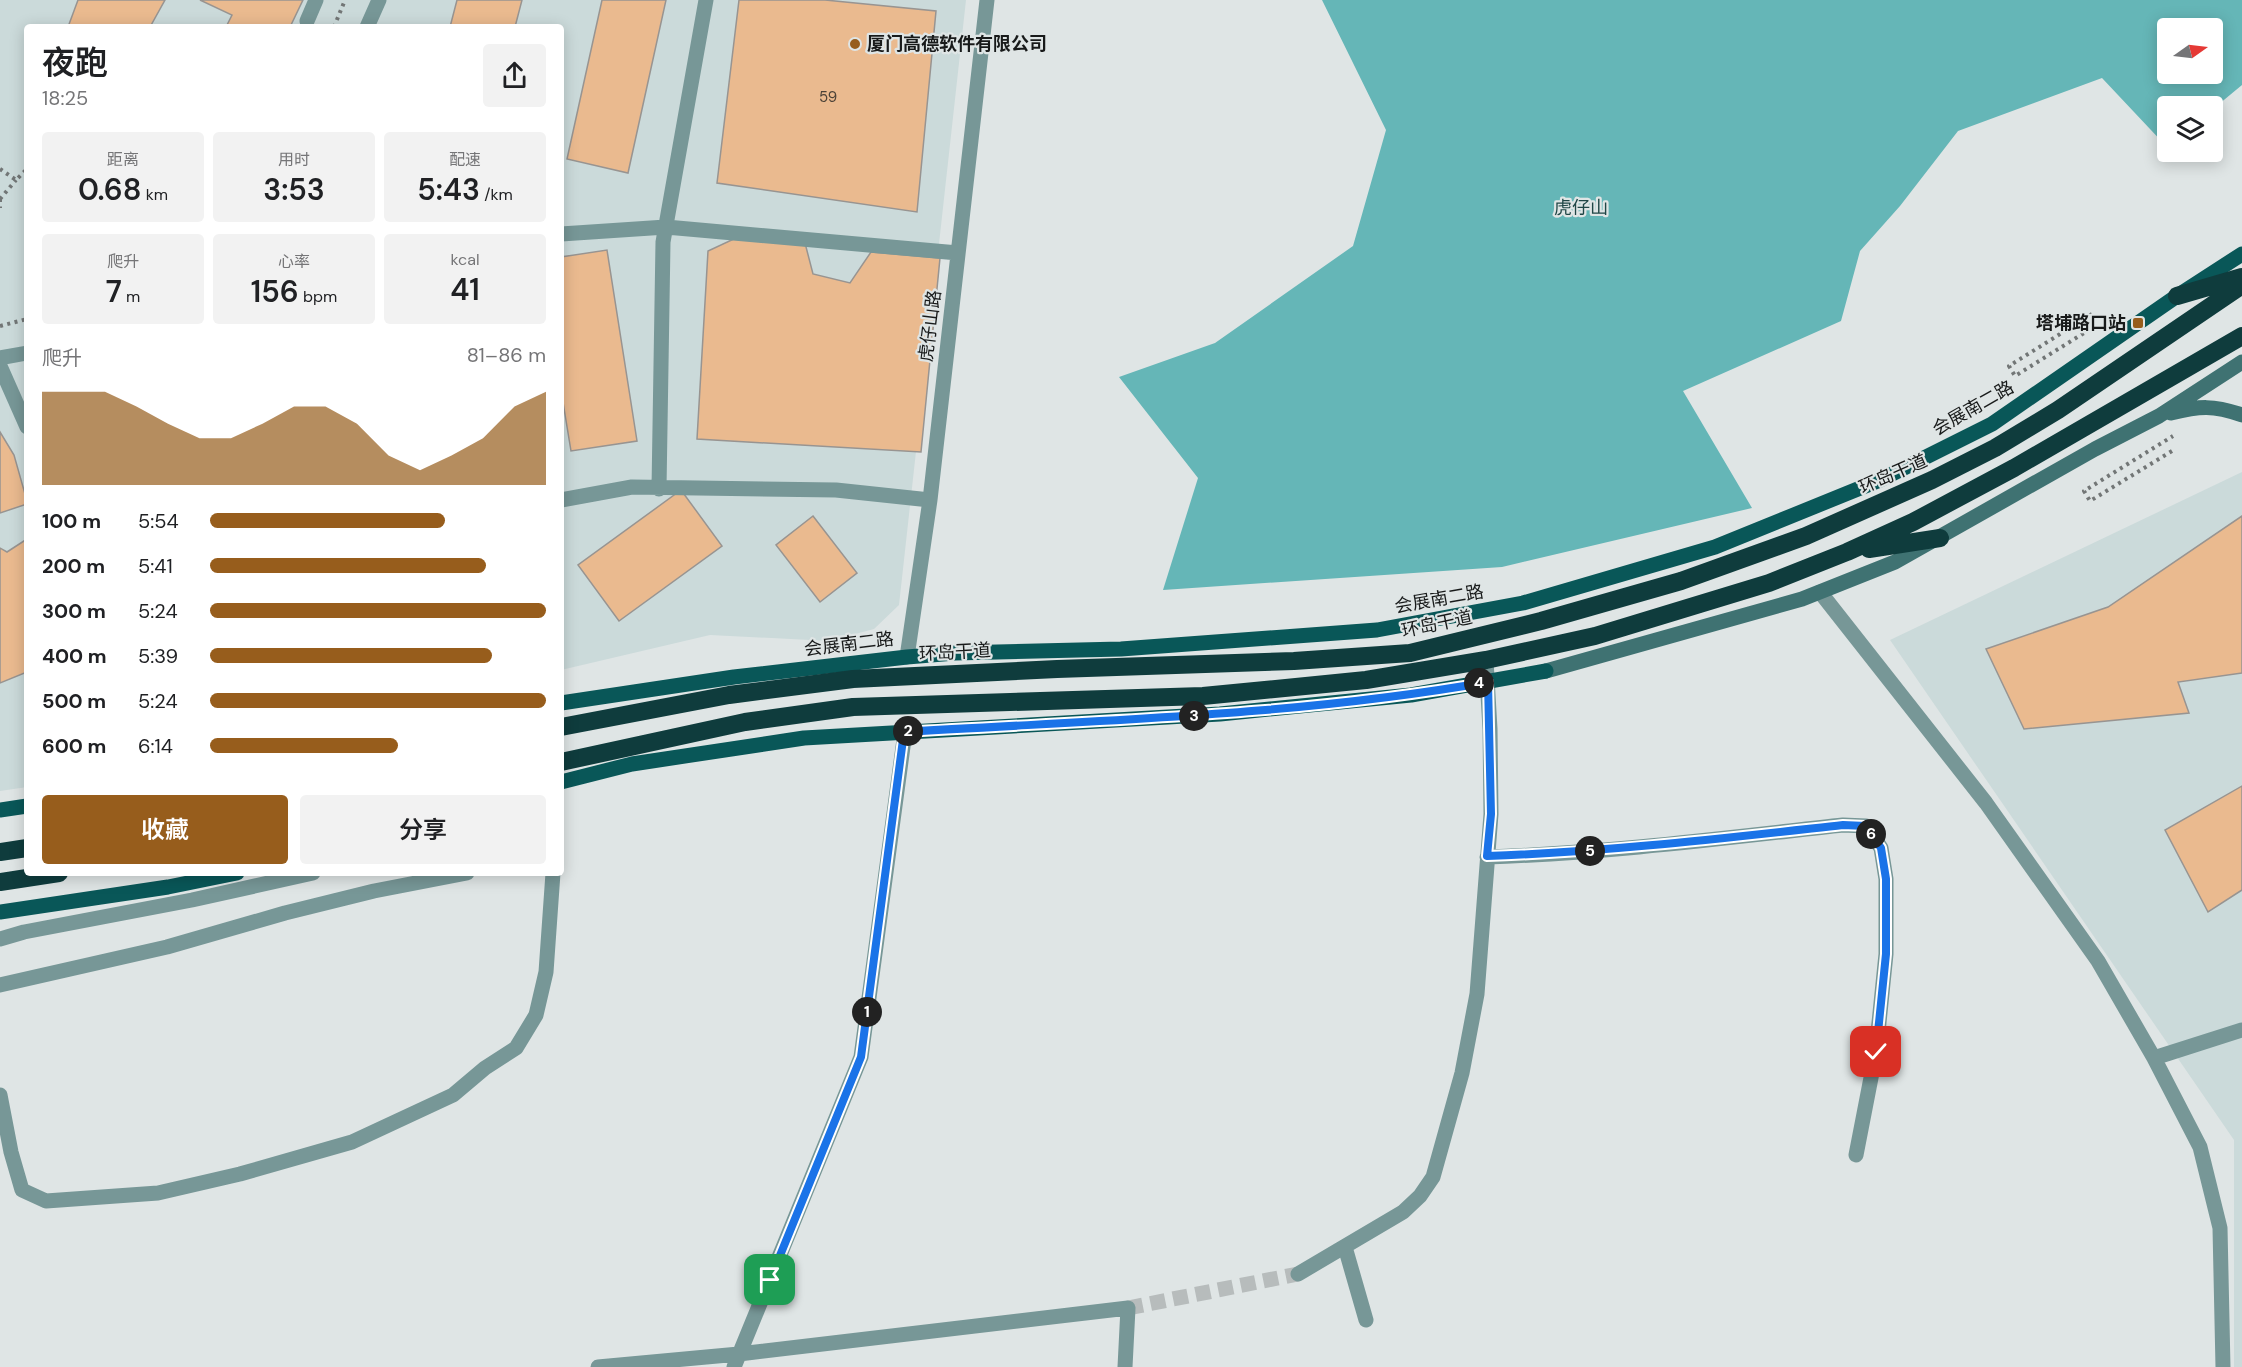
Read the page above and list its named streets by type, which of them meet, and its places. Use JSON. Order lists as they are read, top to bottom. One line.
{"streets":{"highway":["环岛干道"],"main road":["会展南二路"],"street":["虎仔山路"]},"crossings":[["虎仔山路","会展南二路"]],"parks":["虎仔山"],"places":{"other":["厦门高德软件有限公司"],"transit":["塔埔路口站"]},"house_numbers":["59"],"north":"right","page":{"heading":["夜跑","18:25"],"stats":[["距离","0.68 km"],["用时","3:53"],["配速","5:43 /km"],["爬升","7 m"],["心率","156 bpm"],["kcal","41"]],"chart":["爬升","81–86 m"],"list":[{"name":"100 m","note":"5:54"},{"name":"200 m","note":"5:41"},{"name":"300 m","note":"5:24"},{"name":"400 m","note":"5:39"},{"name":"500 m","note":"5:24"},{"name":"600 m","note":"6:14"}],"pins":["4","3","2","6","5","1"],"buttons":["收藏","分享"]}}
